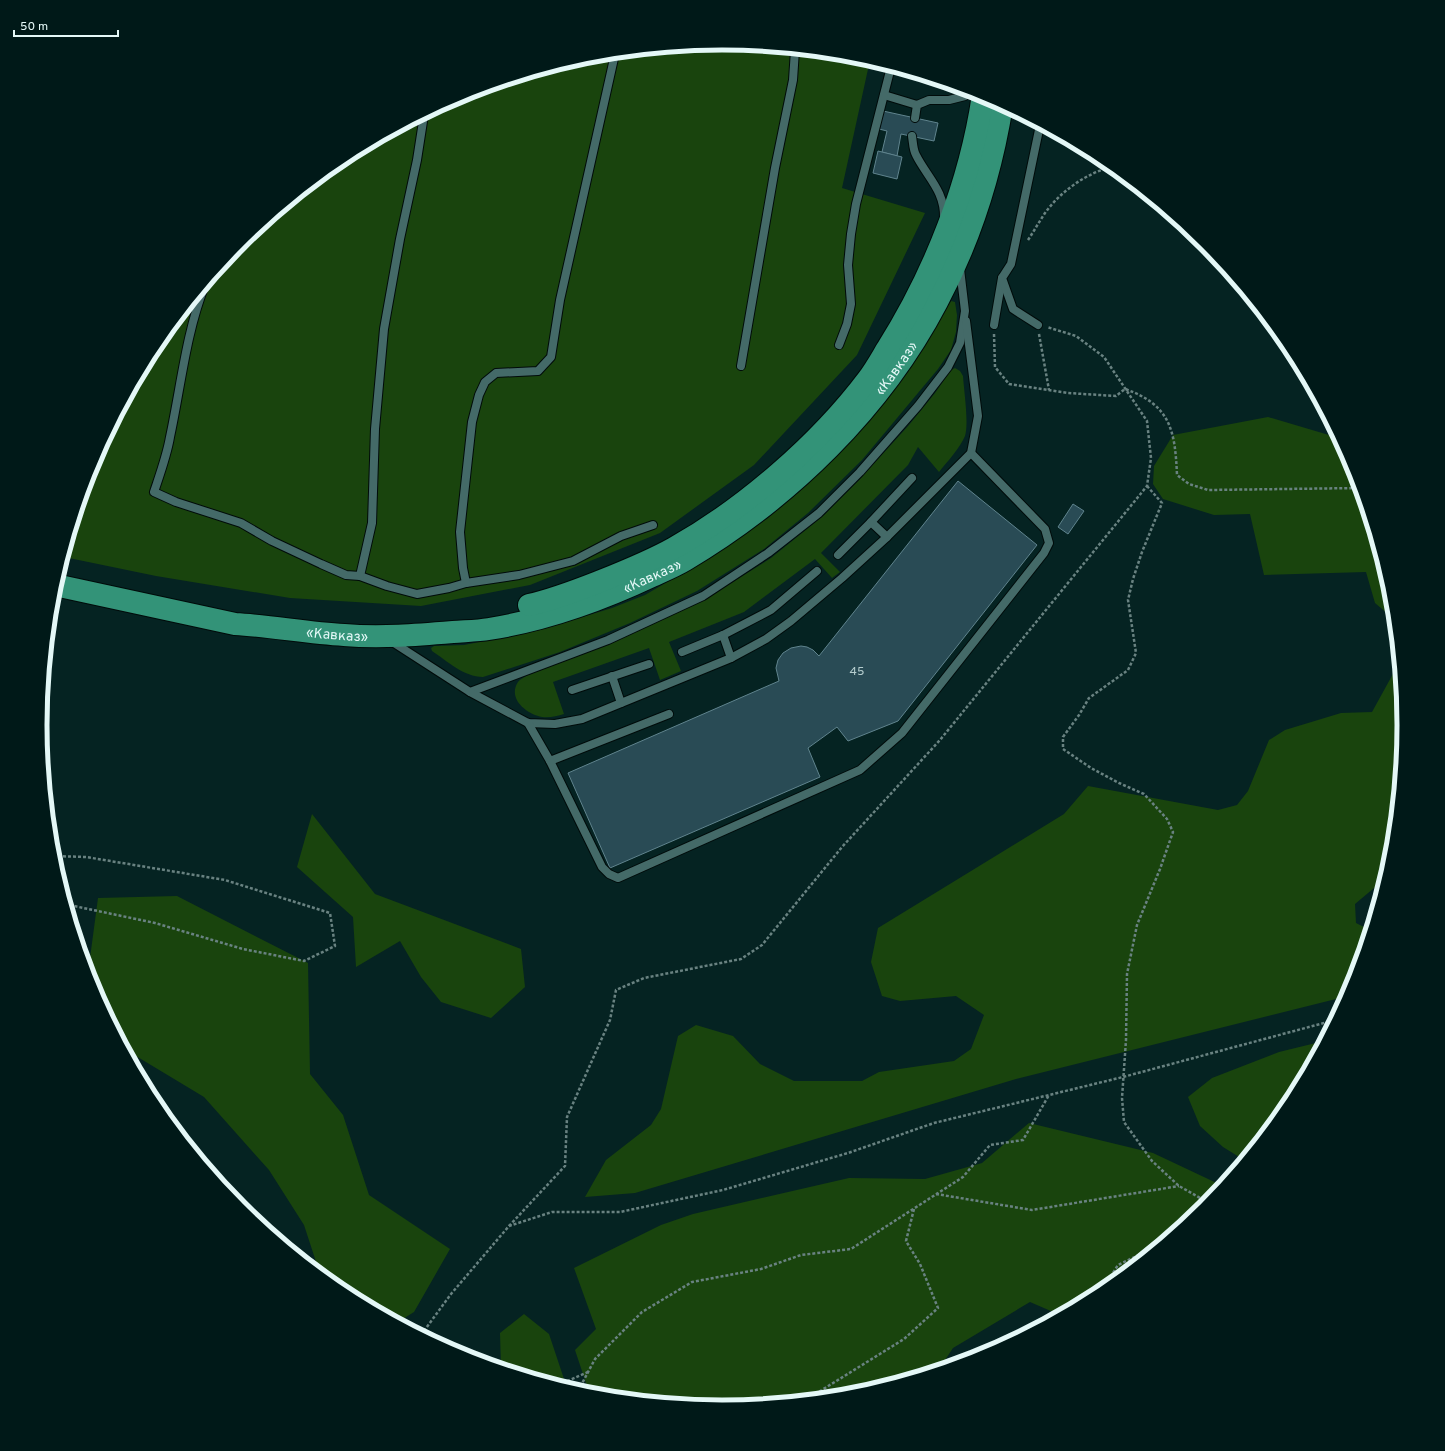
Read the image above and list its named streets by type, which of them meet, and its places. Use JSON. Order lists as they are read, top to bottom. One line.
{"streets":{"main road":["«Кавказ»"]},"house_numbers":["45"],"scale_bar":"50 m"}
